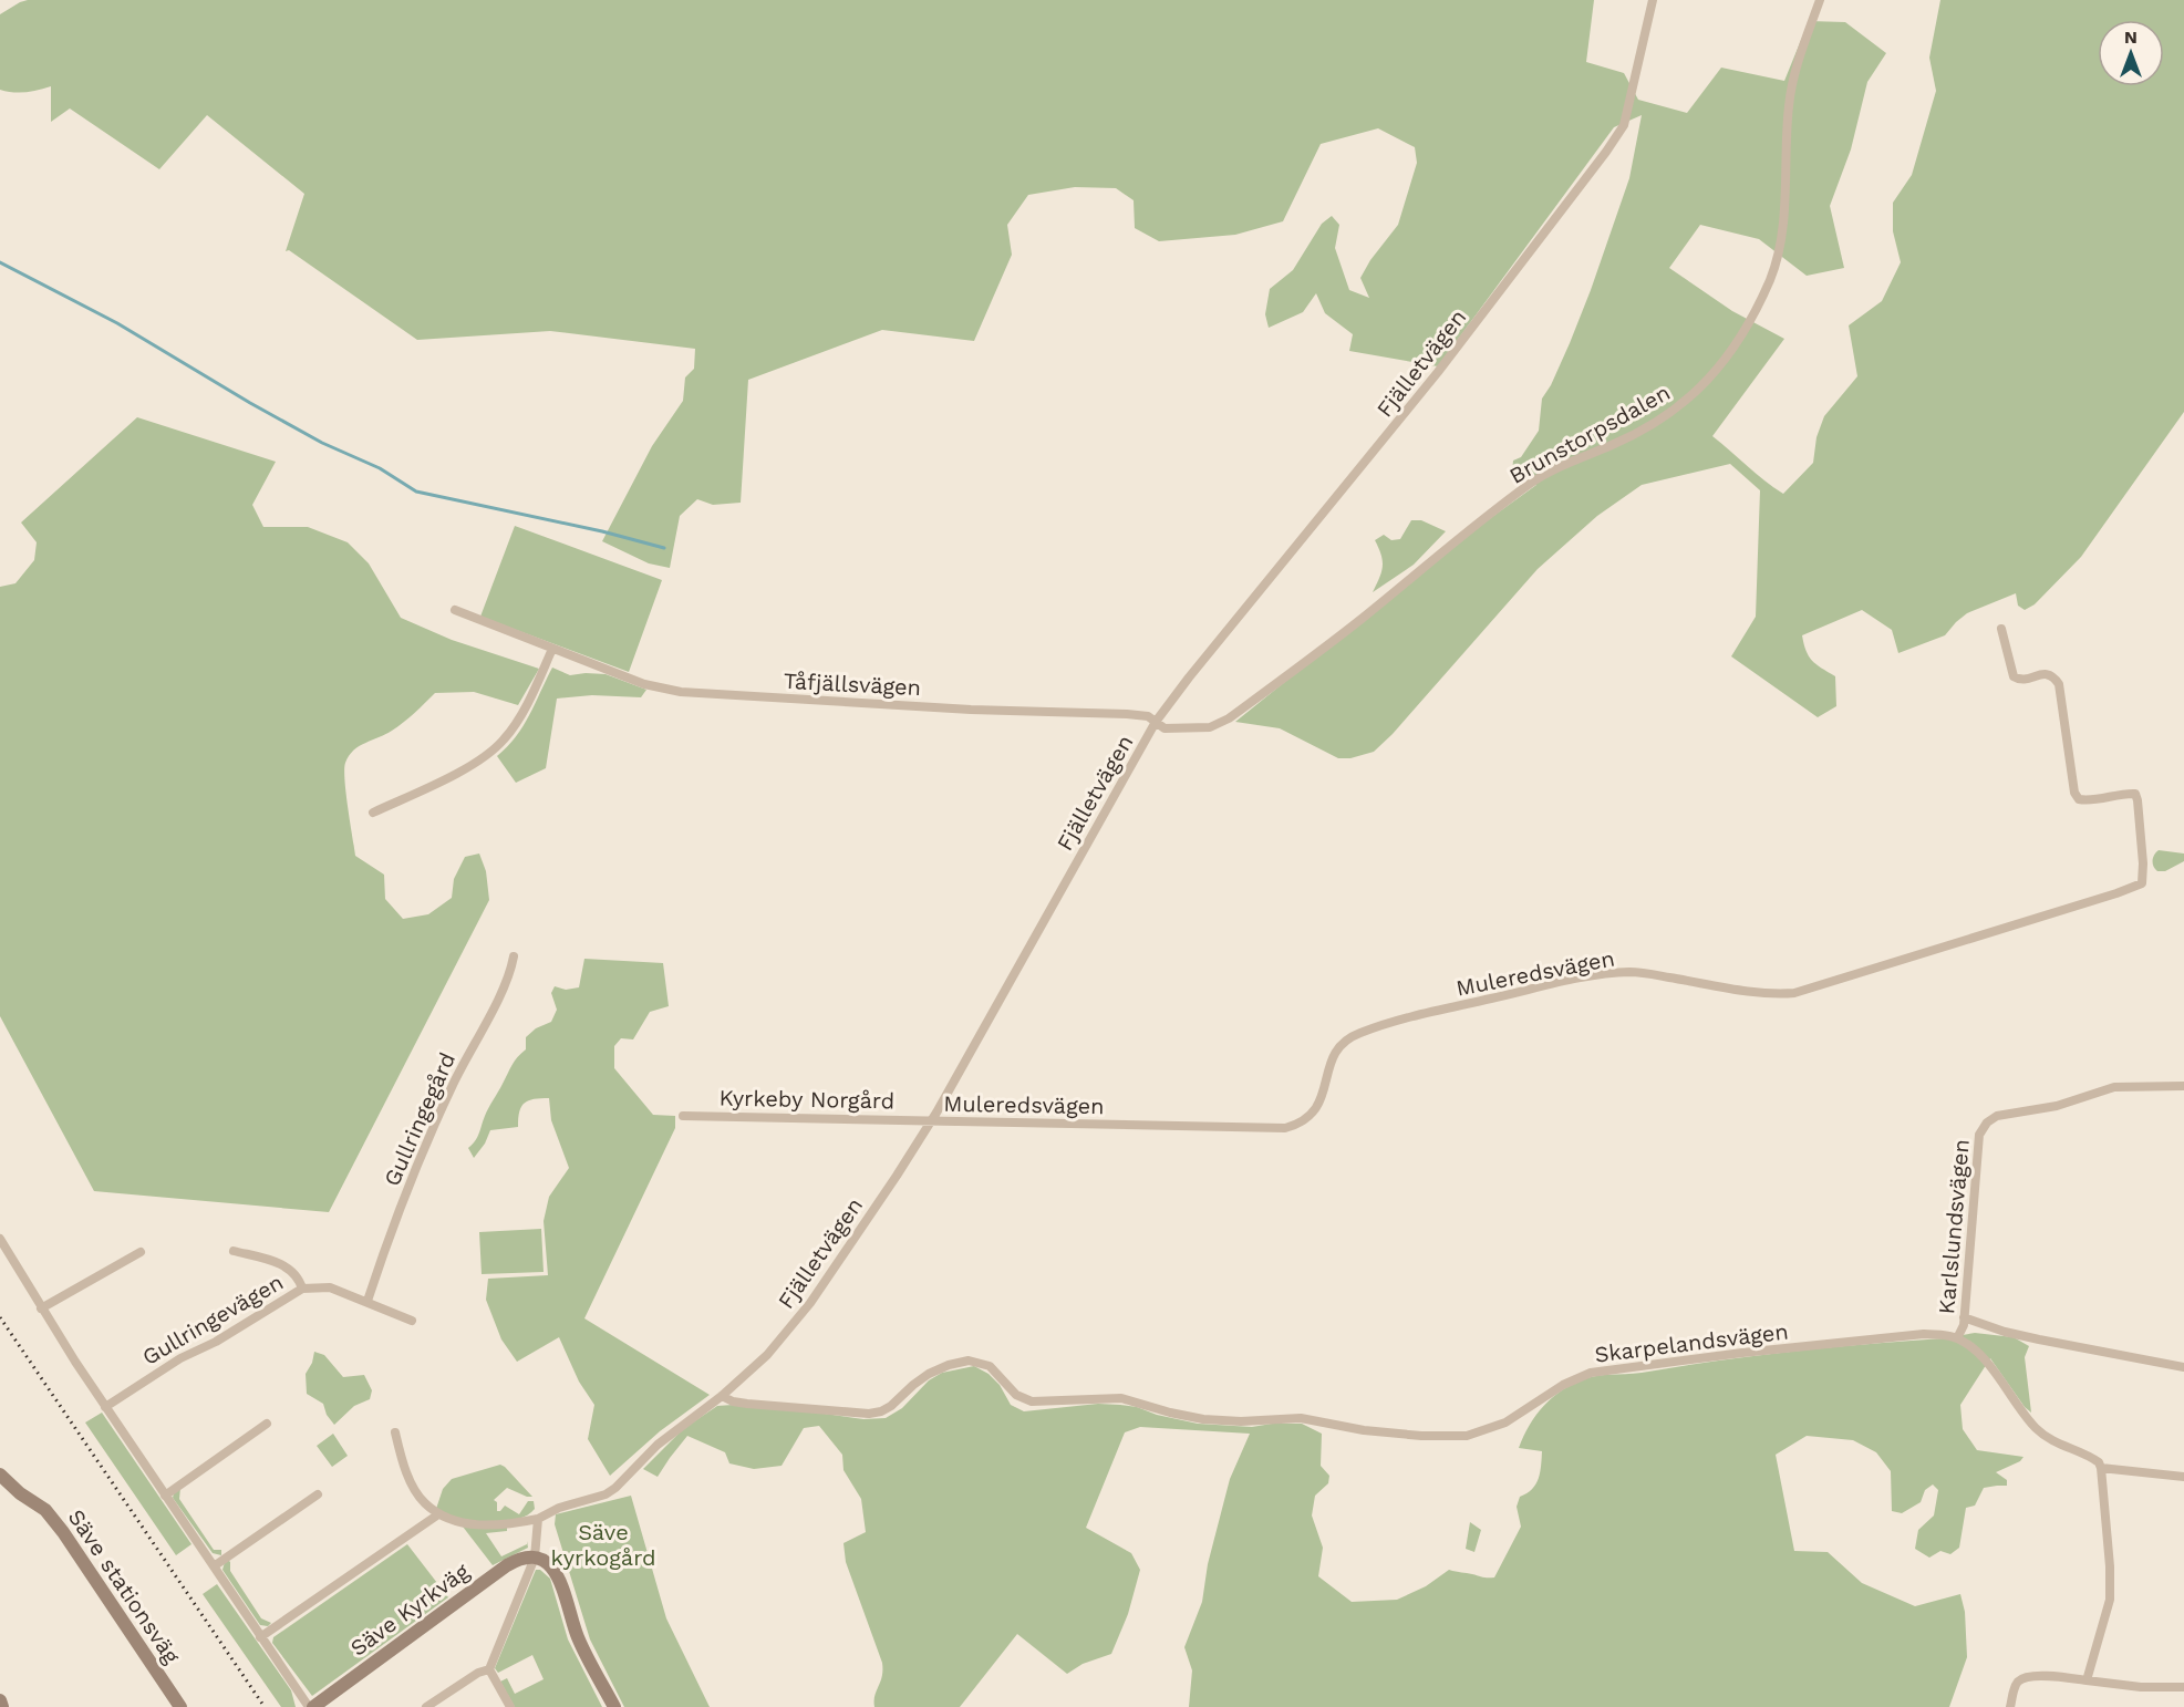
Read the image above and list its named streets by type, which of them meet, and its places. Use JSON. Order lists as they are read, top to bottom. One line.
{"streets":{"street":["Fjälletvägen","Brunstorpsdalen","Tåfjällsvägen","Muleredsvägen","Kyrkeby Norgård","Gullringegård","Karlslundsvägen","Gullringevägen","Skarpelandsvägen","Säve stationsväg","Säve Kyrkväg"]},"crossings":[["Fjälletvägen","Brunstorpsdalen"],["Fjälletvägen","Tåfjällsvägen"],["Fjälletvägen","Muleredsvägen"],["Fjälletvägen","Kyrkeby Norgård"],["Fjälletvägen","Skarpelandsvägen"],["Brunstorpsdalen","Tåfjällsvägen"],["Muleredsvägen","Kyrkeby Norgård"],["Karlslundsvägen","Skarpelandsvägen"]],"parks":["Säve kyrkogård"],"north":"top"}
